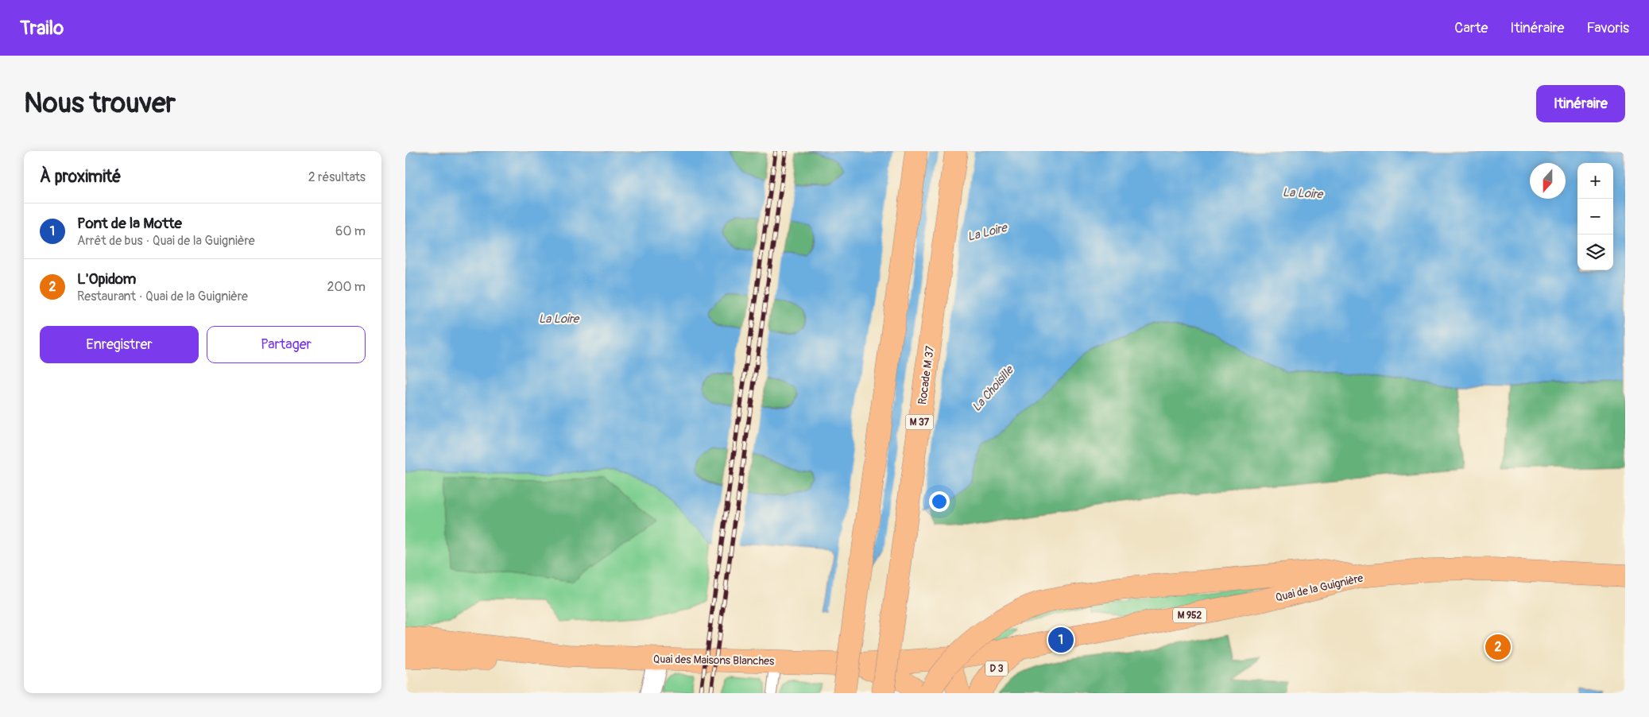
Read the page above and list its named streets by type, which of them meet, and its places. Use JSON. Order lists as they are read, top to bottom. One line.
{"streets":{"main road":["Rocade M 37","M 37","Quai de la Guignière","M 952","Quai des Maisons Blanches","D 3"]},"crossings":[["Quai de la Guignière","M 952"],["Quai de la Guignière","D 3"],["M 952","Quai des Maisons Blanches"],["M 952","D 3"]],"water":["La Loire","La Choisille"],"north":"bottom","page":{"header":"Trailo","nav":["Carte","Itinéraire","Favoris"],"buttons":["Itinéraire",["Enregistrer","Partager"]],"title":"Nous trouver","heading":["À proximité","2 résultats"],"map_buttons":["+","−"],"list":[{"mark":"1","name":"Pont de la Motte","note":"Arrêt de bus · Quai de la Guignière","value":"60 m"},{"mark":"2","name":"L'Opidom","note":"Restaurant · Quai de la Guignière","value":"200 m"}],"pins":["1","2"]}}
